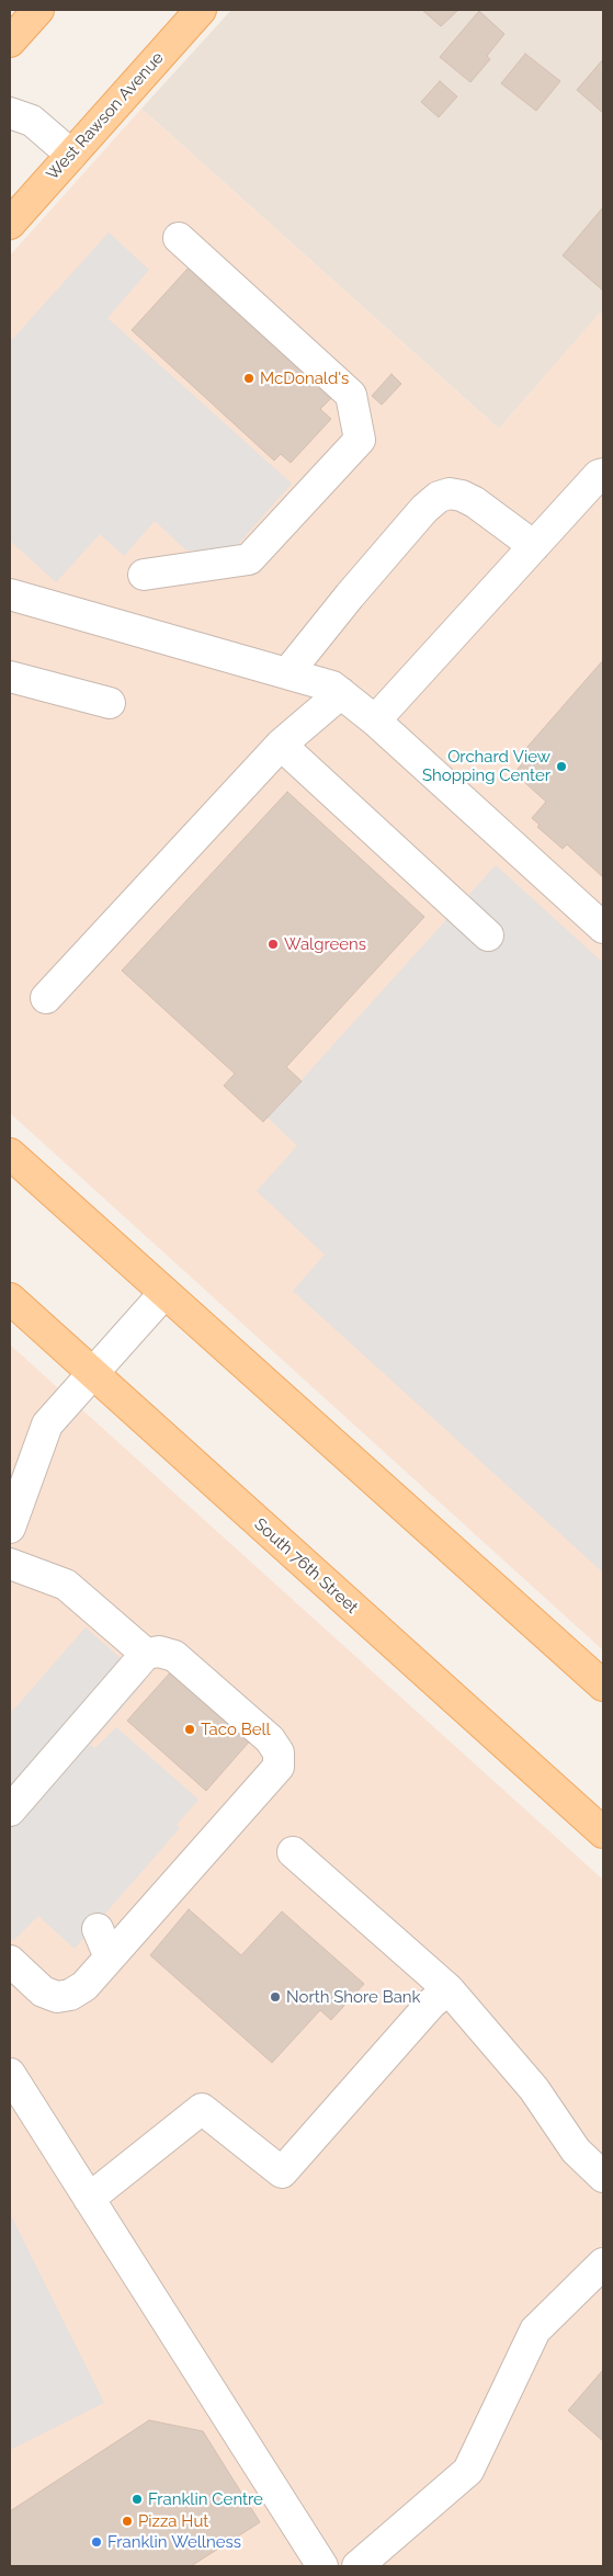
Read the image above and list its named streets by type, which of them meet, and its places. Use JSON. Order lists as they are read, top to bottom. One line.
{"streets":{"main road":["West Rawson Avenue","South 76th Street"]},"places":["McDonald's","Orchard View Shopping Center","Walgreens","Taco Bell","North Shore Bank","Franklin Centre","Pizza Hut","Franklin Wellness"]}
